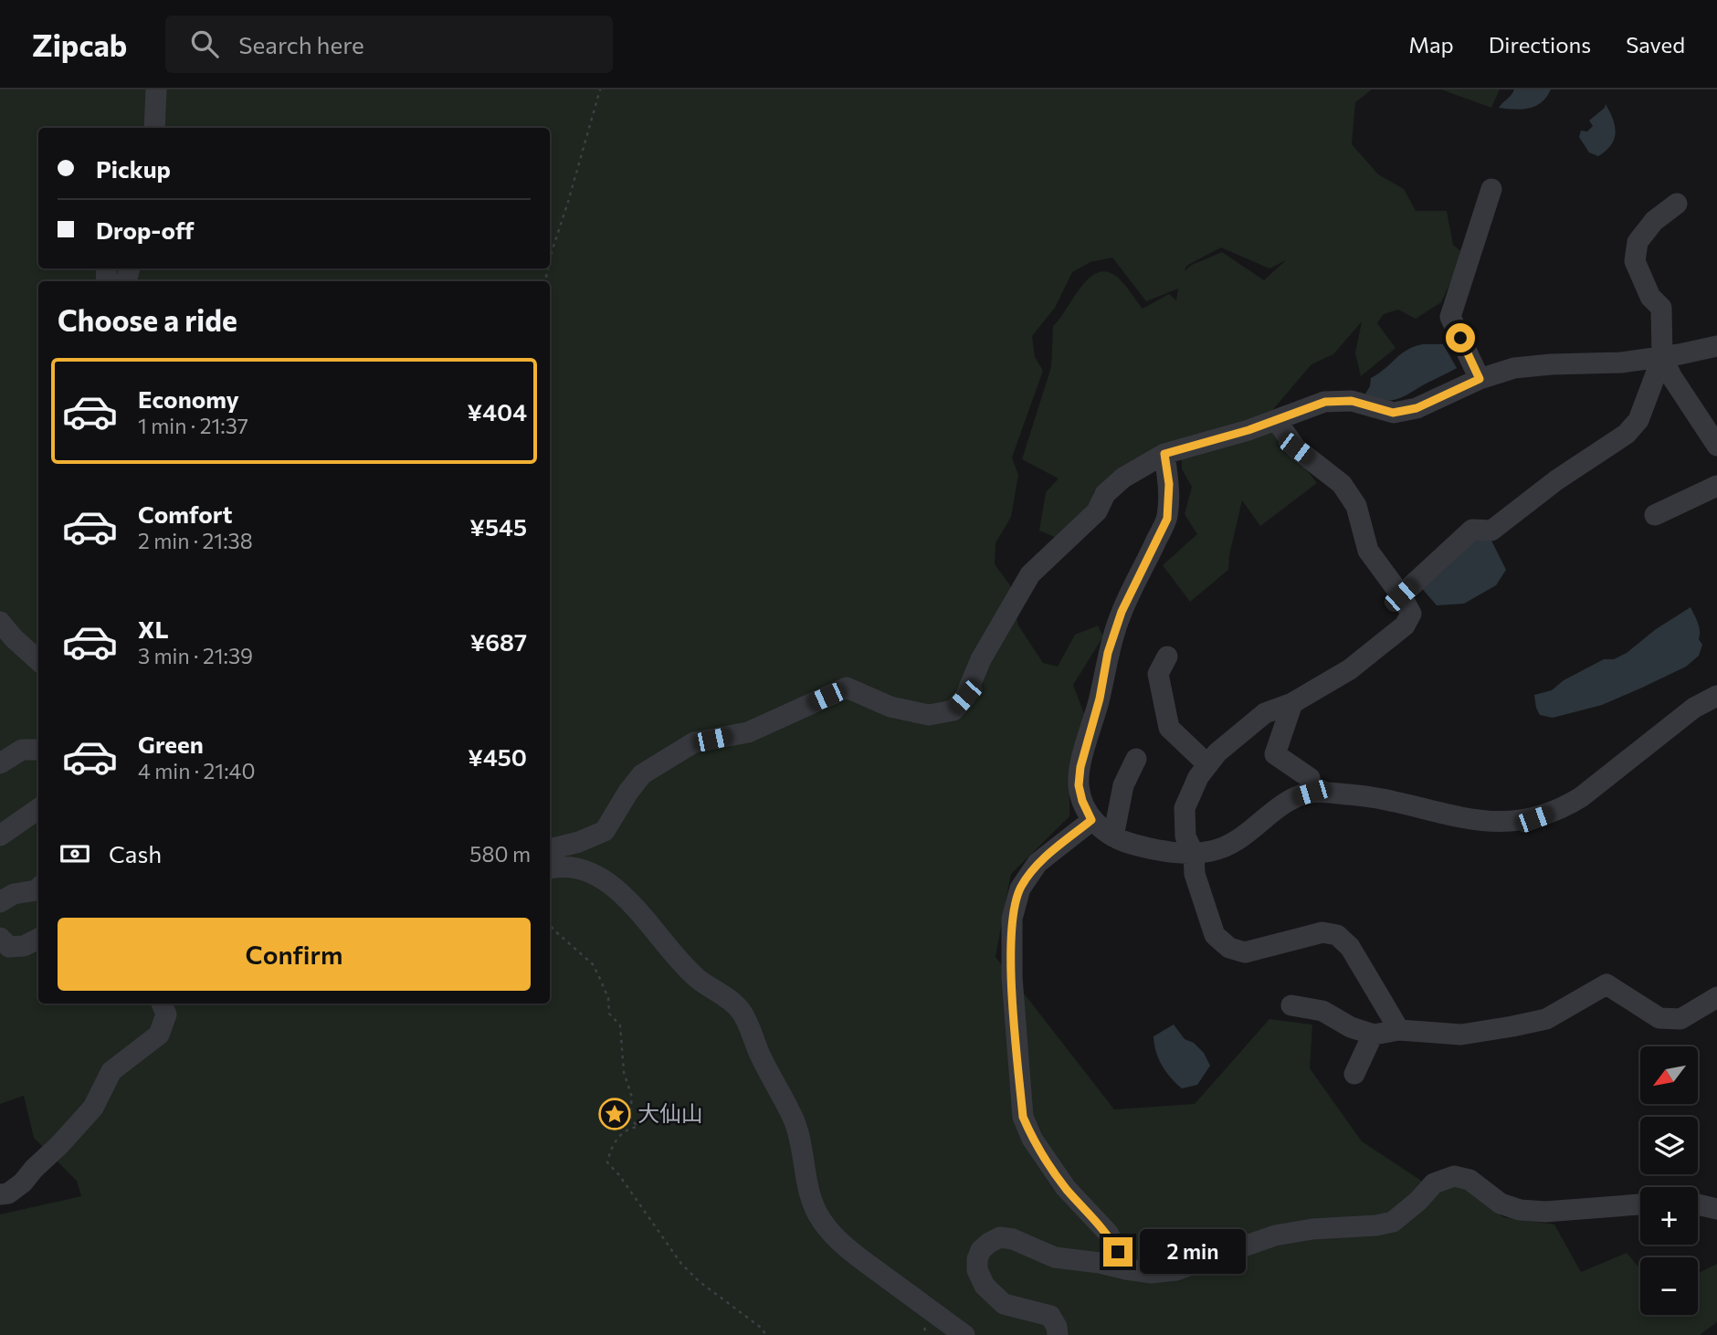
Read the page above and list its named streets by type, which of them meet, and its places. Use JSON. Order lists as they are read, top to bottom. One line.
{"places":{"place":["大仙山"]},"north":"bottom left","page":{"header":"Zipcab","search":"Search here","nav":["Map","Directions","Saved"],"banner":["Pickup","Drop-off"],"heading":"Choose a ride","list":[{"name":"Economy","note":"1 min · 21:37","value":"¥404"},{"name":"Comfort","note":"2 min · 21:38","value":"¥545"},{"name":"XL","note":"3 min · 21:39","value":"¥687"},{"name":"Green","note":"4 min · 21:40","value":"¥450"}],"pay":["Cash","580 m"],"buttons":"Confirm","map_buttons":["+","−"],"bubble":"2 min"}}
